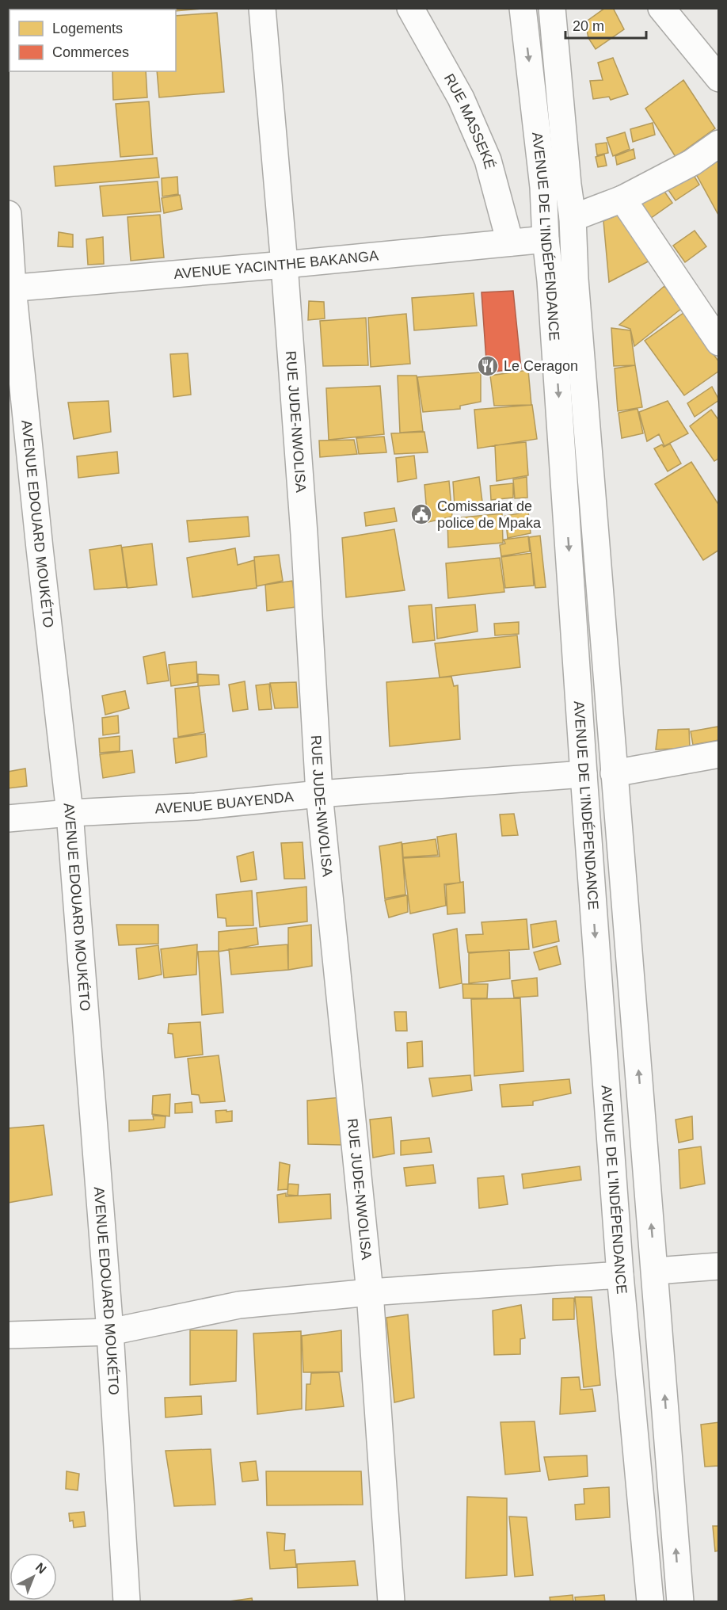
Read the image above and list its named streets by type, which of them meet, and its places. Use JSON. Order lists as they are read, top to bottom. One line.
{"streets":{"street":["RUE MASSEKÉ","AVENUE DE L'INDÉPENDANCE","AVENUE YACINTHE BAKANGA","RUE JUDE-NWOLISA","AVENUE EDOUARD MOUKÉTO","AVENUE BUAYENDA"]},"crossings":[["RUE MASSEKÉ","AVENUE YACINTHE BAKANGA"],["AVENUE DE L'INDÉPENDANCE","AVENUE YACINTHE BAKANGA"],["AVENUE DE L'INDÉPENDANCE","AVENUE BUAYENDA"],["AVENUE YACINTHE BAKANGA","RUE JUDE-NWOLISA"],["AVENUE YACINTHE BAKANGA","AVENUE EDOUARD MOUKÉTO"],["RUE JUDE-NWOLISA","AVENUE BUAYENDA"],["AVENUE EDOUARD MOUKÉTO","AVENUE BUAYENDA"]],"places":{"restaurant":["Le Ceragon"],"public building":["Comissariat de police de Mpaka"]},"legend":["Logements","Commerces"],"scale_bar":"20 m","north":"top right"}
